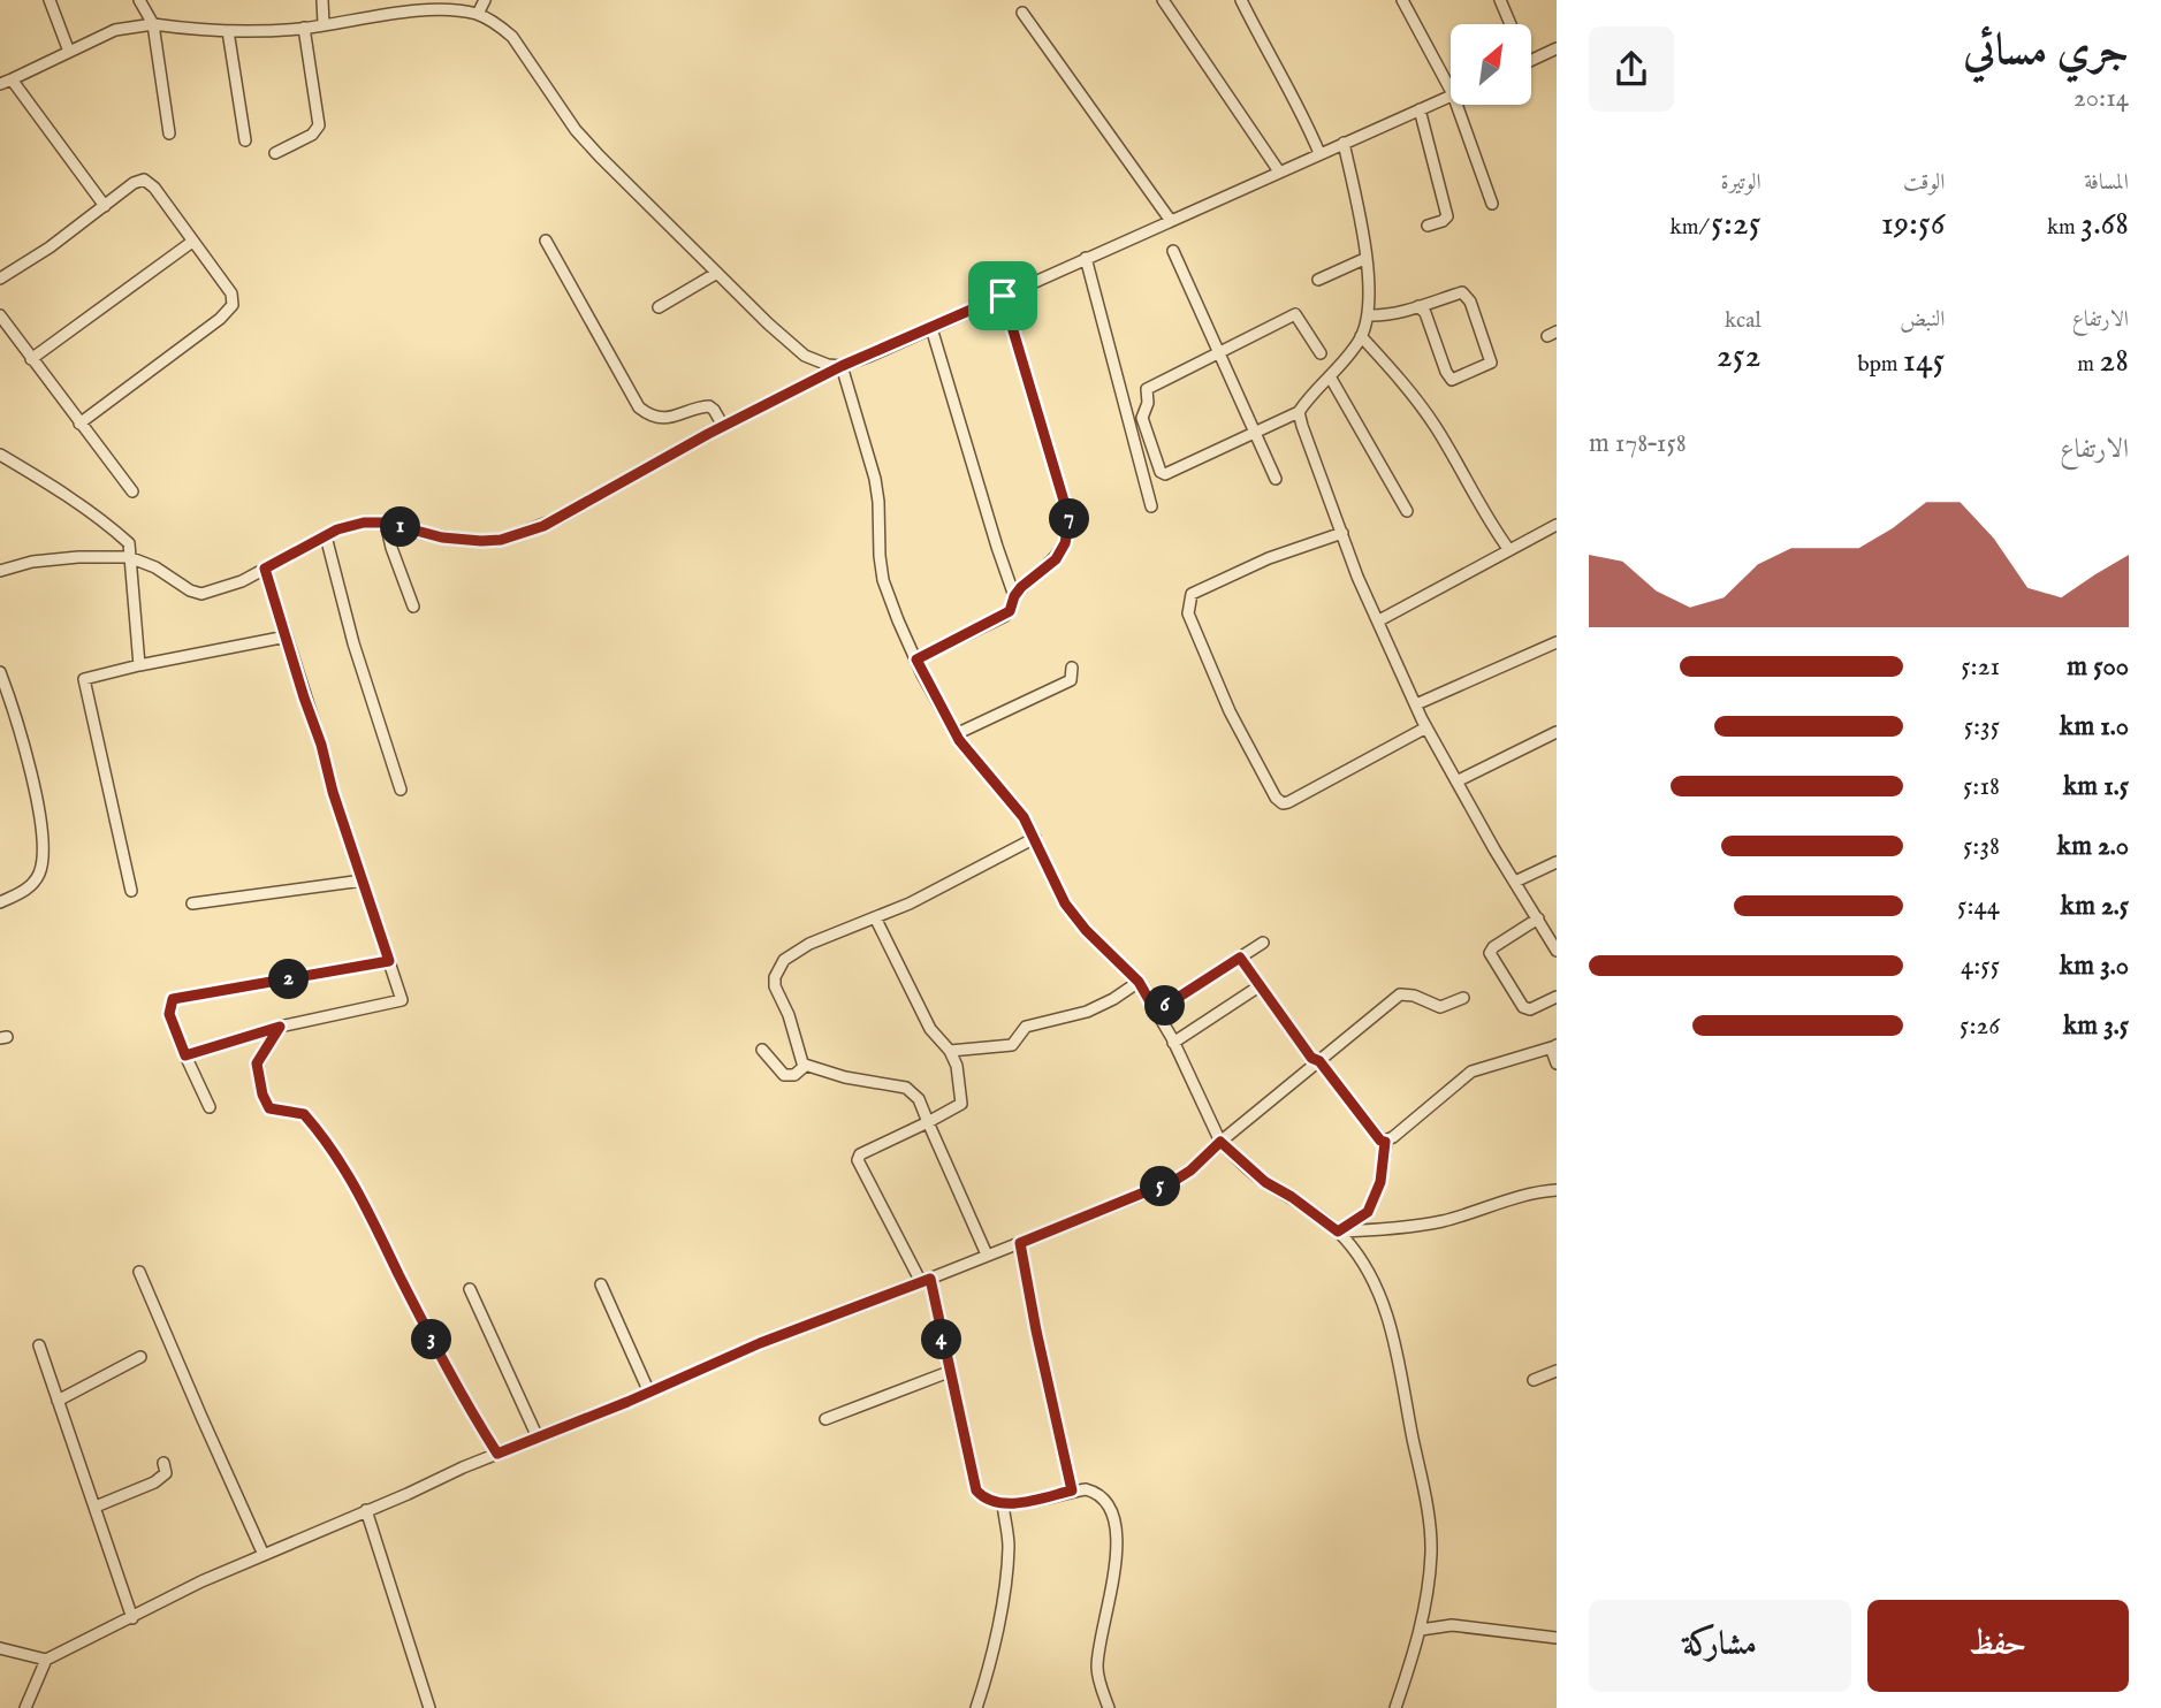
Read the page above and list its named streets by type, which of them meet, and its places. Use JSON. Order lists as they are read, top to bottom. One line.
{"north":"top right","page":{"heading":["جري مسائي","20:14"],"stats":[["المسافة","3.68 km"],["الوقت","19:56"],["الوتيرة","5:25 /km"],["الارتفاع","28 m"],["النبض","145 bpm"],["kcal","252"]],"chart":["الارتفاع","158–178 m"],"pins":["7","1","2","6","5","3","4"],"list":[{"name":"500 m","note":"5:21"},{"name":"1.0 km","note":"5:35"},{"name":"1.5 km","note":"5:18"},{"name":"2.0 km","note":"5:38"},{"name":"2.5 km","note":"5:44"},{"name":"3.0 km","note":"4:55"},{"name":"3.5 km","note":"5:26"}],"buttons":["حفظ","مشاركة"]}}
